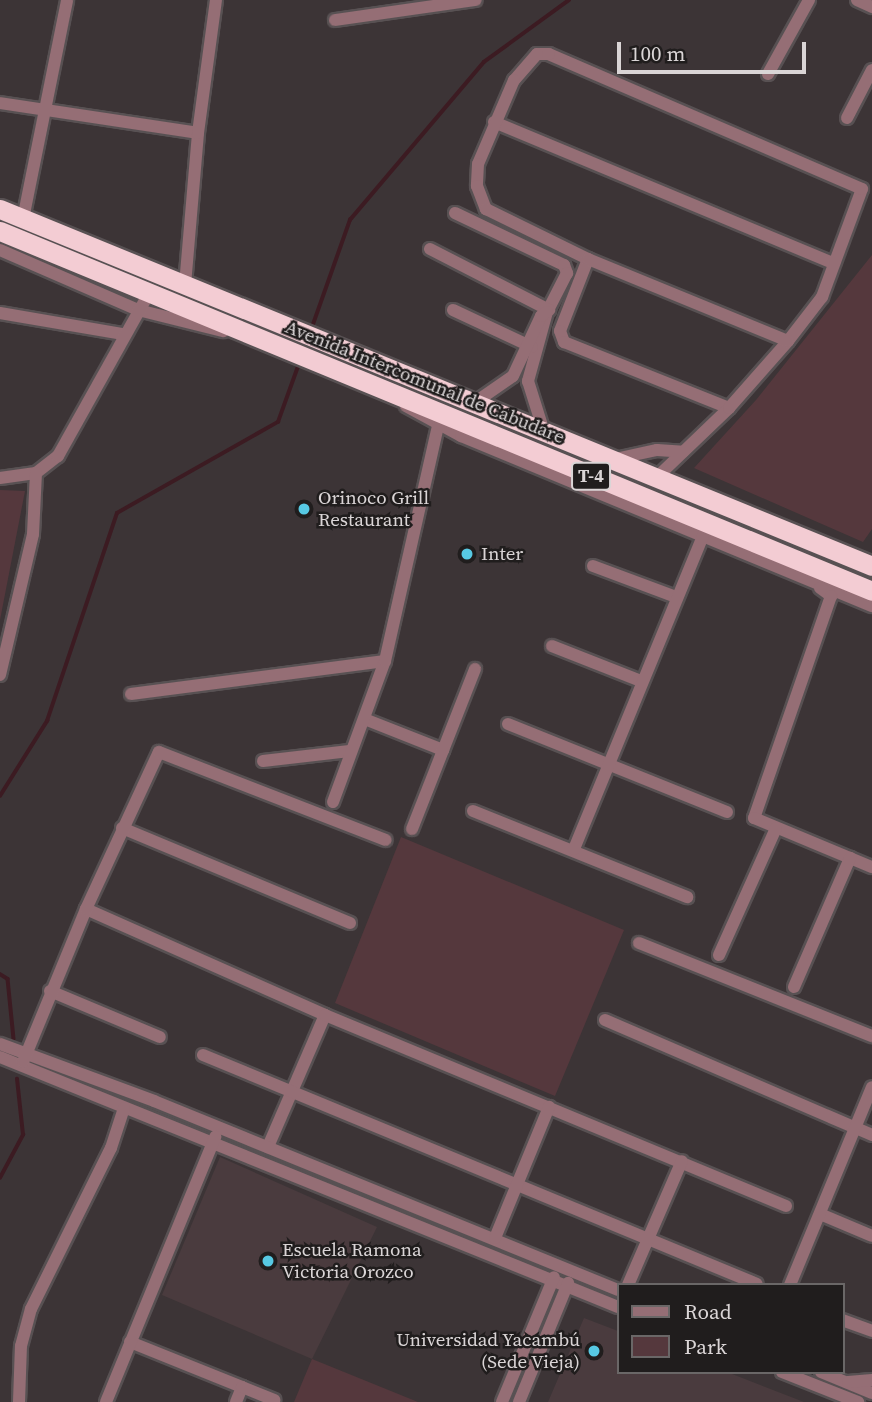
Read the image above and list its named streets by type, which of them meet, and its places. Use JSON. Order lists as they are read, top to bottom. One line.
{"streets":{"highway":["Avenida Intercomunal de Cabudare","T-4"]},"places":["Orinoco Grill Restaurant","Inter","Escuela Ramona Victoria Orozco","Universidad Yacambú (Sede Vieja)"],"legend":["Road","Park"],"scale_bar":"100 m"}
